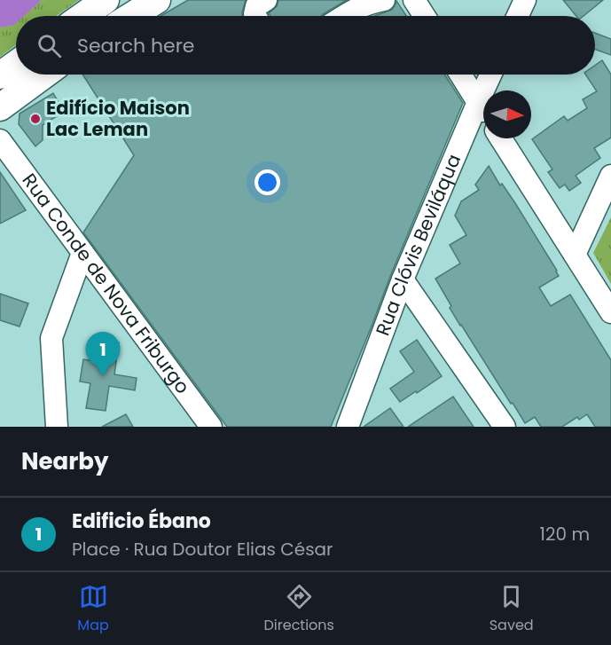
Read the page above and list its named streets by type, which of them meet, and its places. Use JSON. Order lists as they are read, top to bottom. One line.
{"streets":{"street":["Rua Clóvis Beviláqua","Rua Conde de Nova Friburgo"]},"places":["Edifício Maison Lac Leman"],"north":"right","page":{"search":"Search here","pins":"1","heading":"Nearby","list":[{"mark":"1","name":"Edificio Ébano","note":"Place · Rua Doutor Elias César","value":"120 m"}],"nav":["Map","Directions","Saved"]}}
